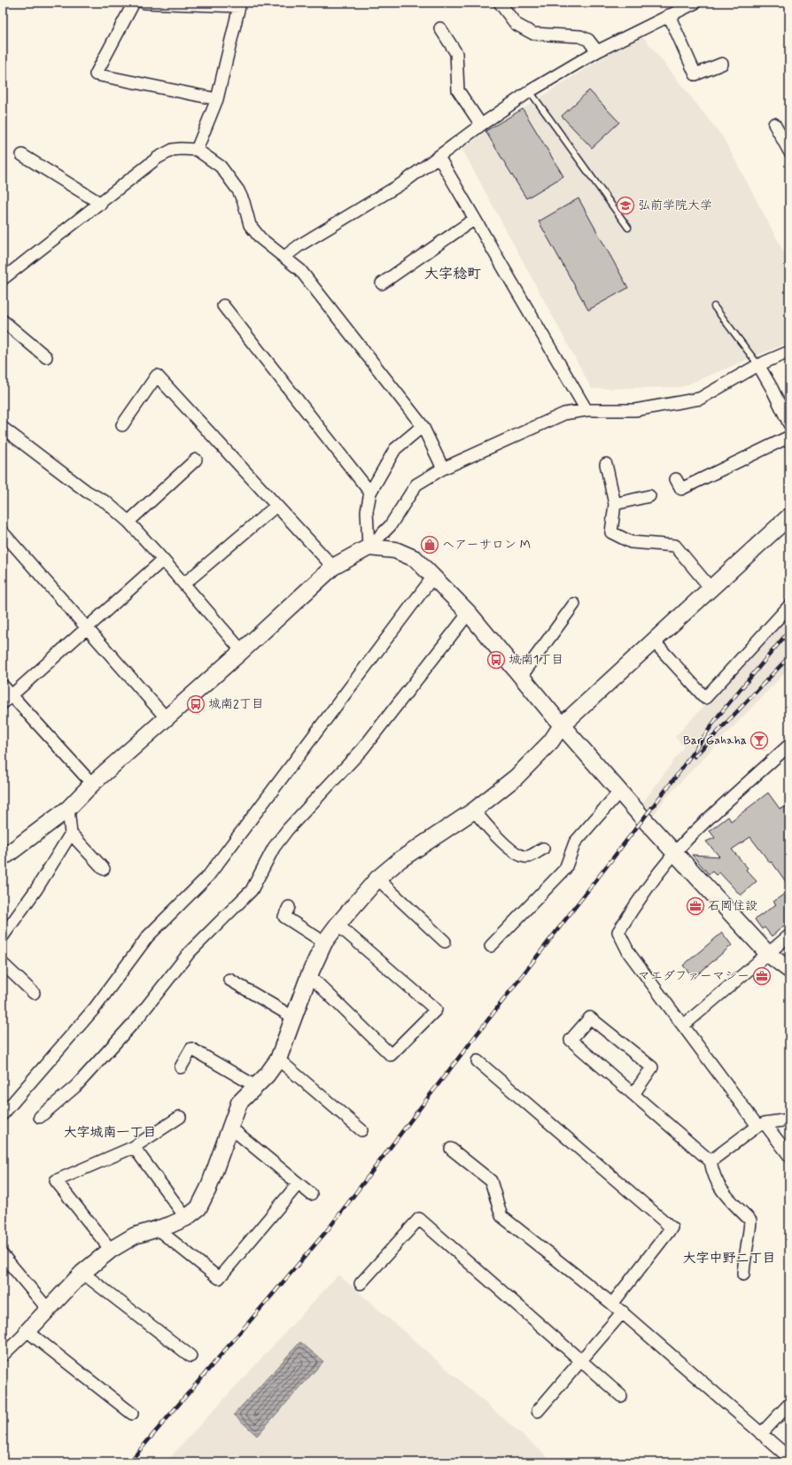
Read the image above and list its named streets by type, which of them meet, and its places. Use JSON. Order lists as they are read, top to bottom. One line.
{"districts":["大字稔町","大字城南一丁目","大字中野二丁目"],"places":{"school or university":["弘前学院大学"],"shop":["ヘアーサロン M"],"bus stop":["城南1丁目","城南2丁目"],"bar":["Bar Gahaha"],"office":["石岡住設","マエダファーマシー"]}}
